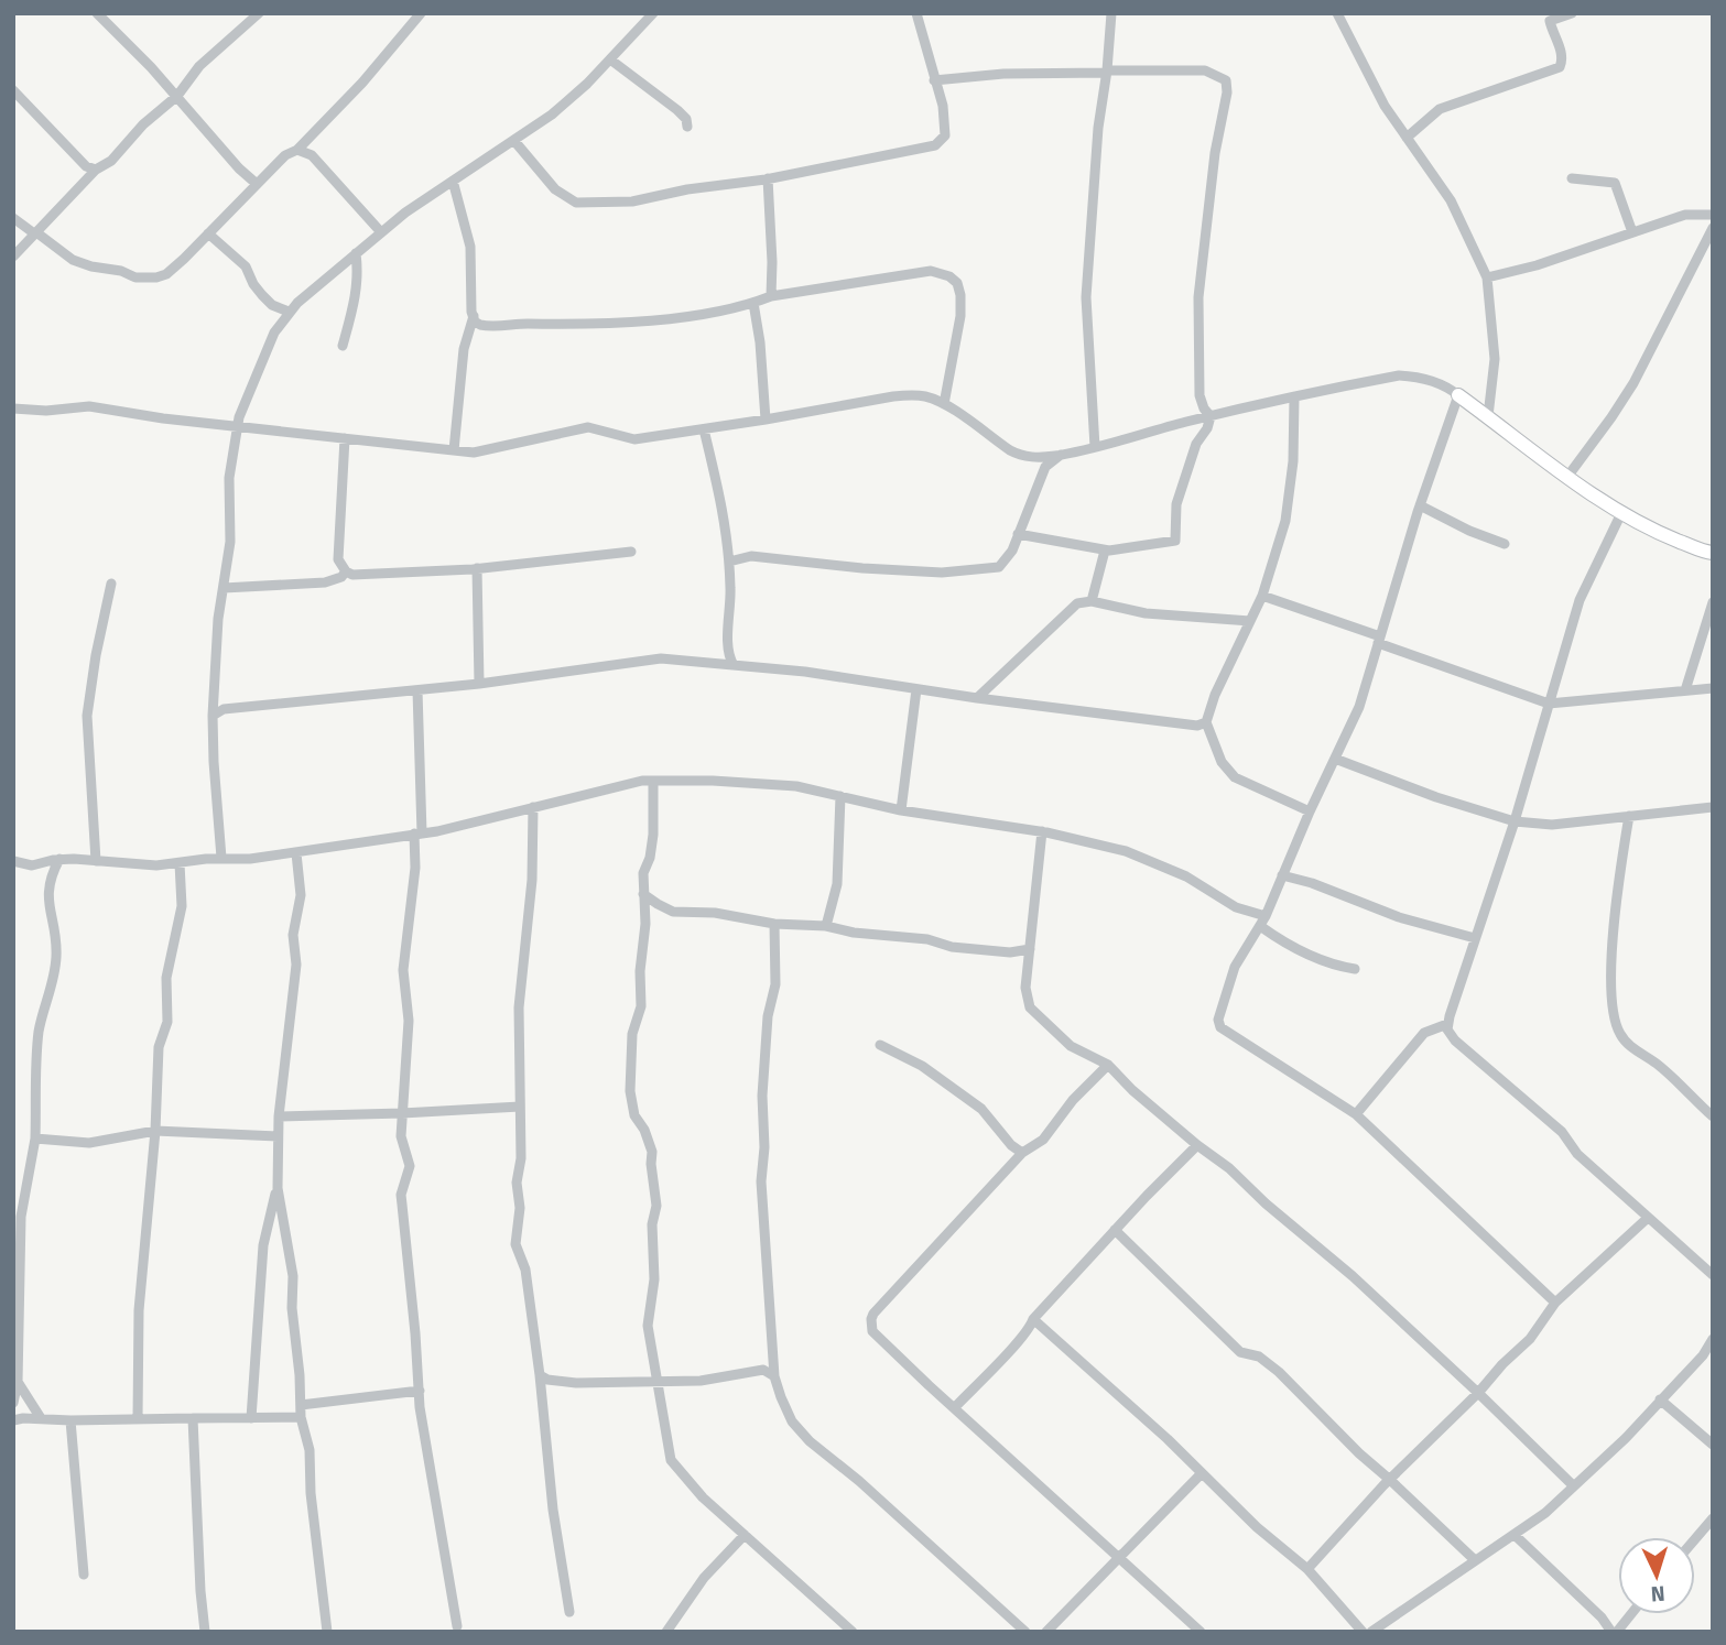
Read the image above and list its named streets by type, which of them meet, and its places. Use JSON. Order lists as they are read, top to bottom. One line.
{"north":"bottom"}
